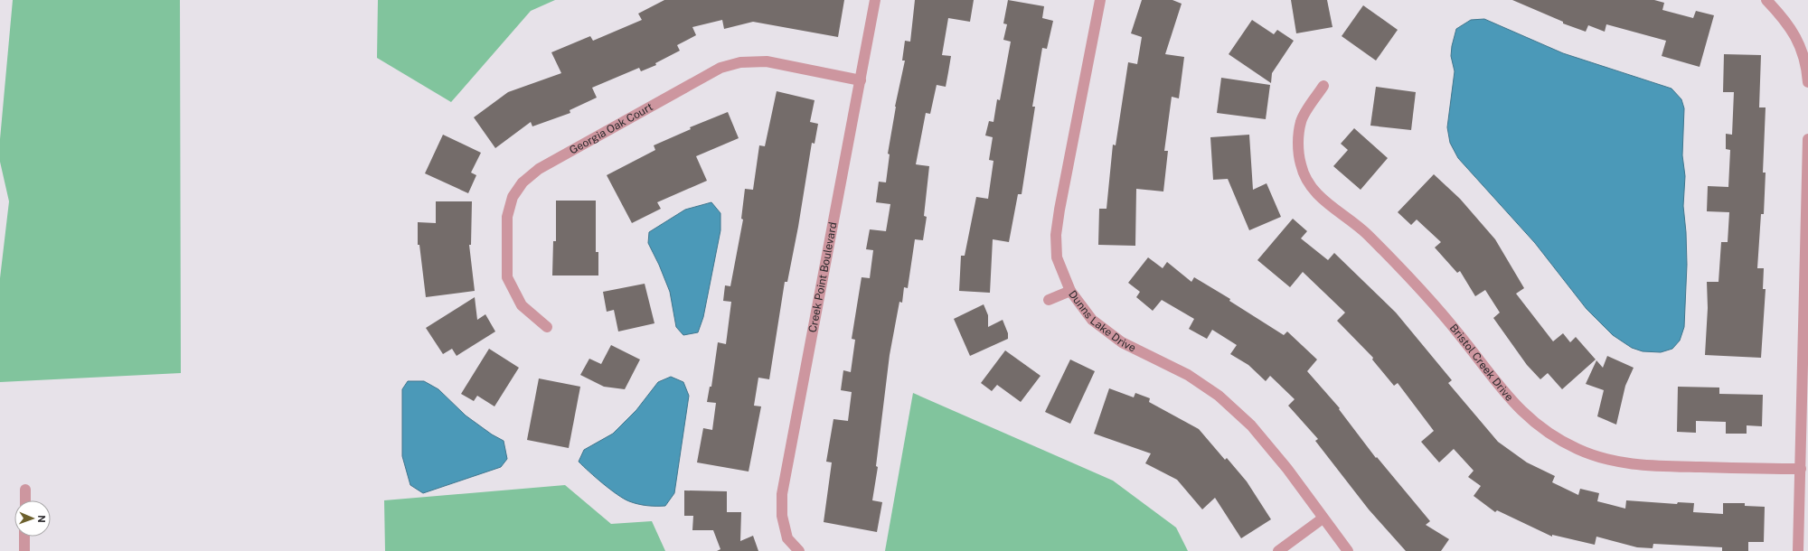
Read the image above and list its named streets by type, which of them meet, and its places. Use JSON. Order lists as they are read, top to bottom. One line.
{"streets":{"street":["Georgia Oak Court","Creek Point Boulevard","Dunns Lake Drive","Bristol Creek Drive"]},"crossings":[["Georgia Oak Court","Creek Point Boulevard"]],"north":"right"}
